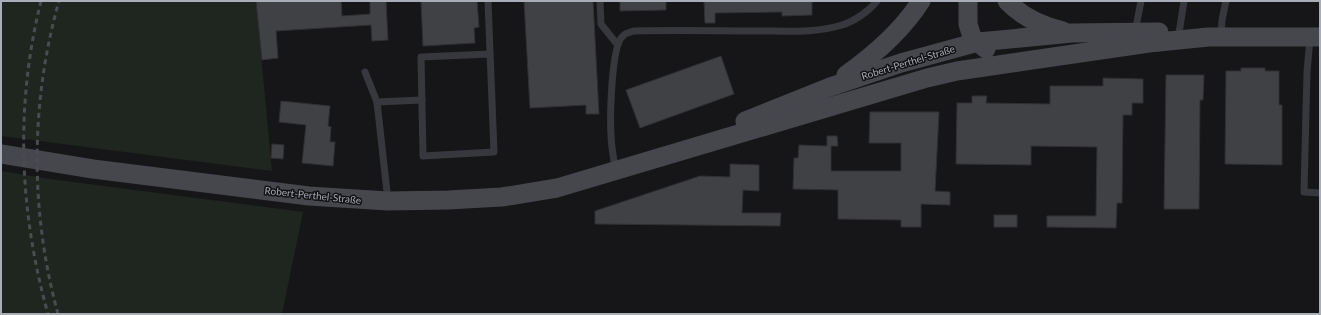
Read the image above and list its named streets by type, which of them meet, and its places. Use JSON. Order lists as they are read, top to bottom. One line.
{"streets":{"street":["Robert-Perthel-Straße"]}}
